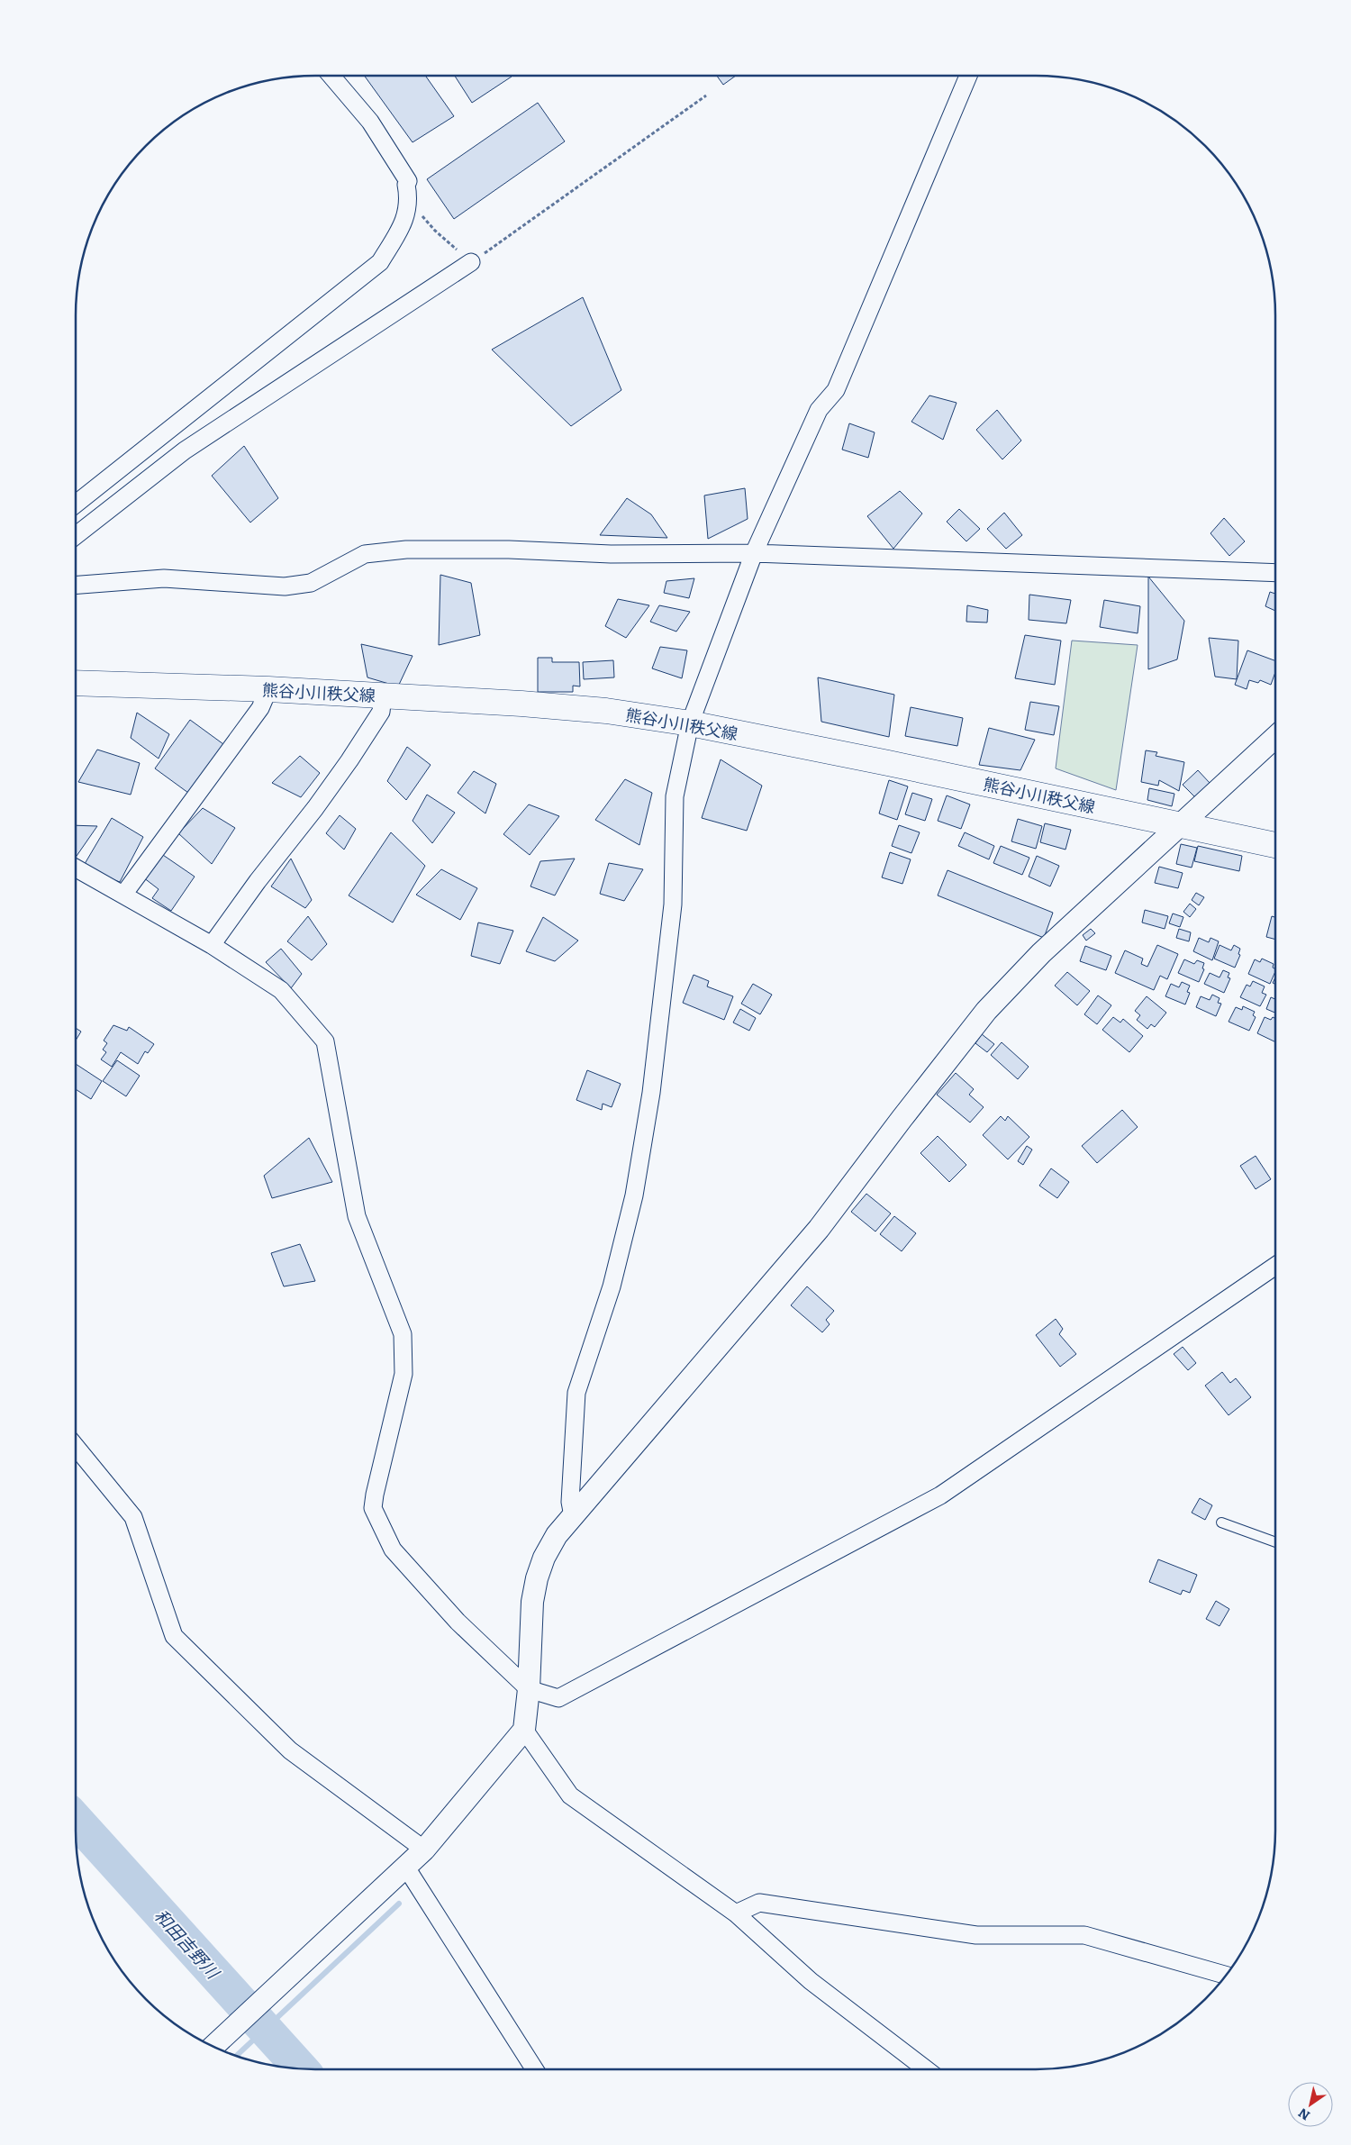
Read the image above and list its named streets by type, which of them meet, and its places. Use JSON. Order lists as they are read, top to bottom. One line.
{"streets":{"main road":["熊谷小川秩父線"]},"water":["和田吉野川"],"north":"bottom left"}
